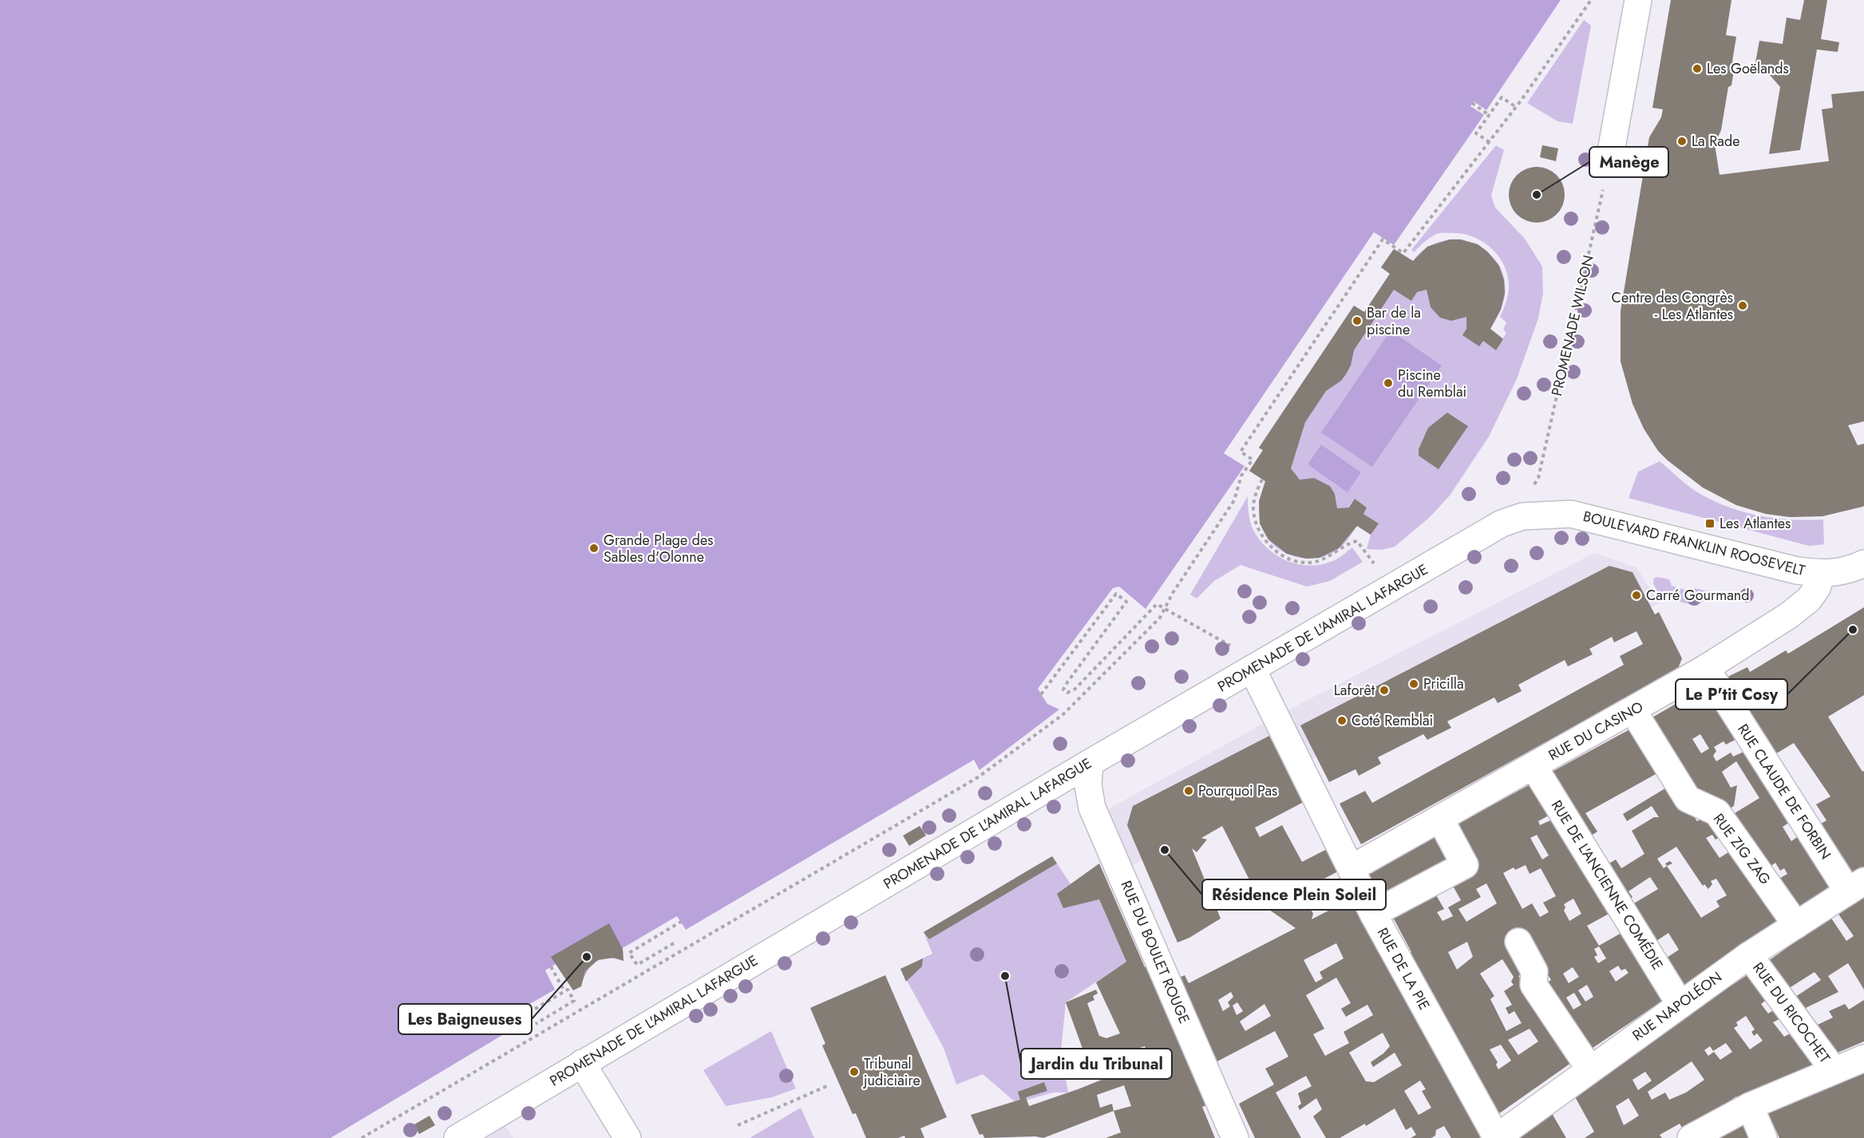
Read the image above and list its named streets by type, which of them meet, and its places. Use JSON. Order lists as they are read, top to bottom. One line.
{"streets":{"street":["BOULEVARD FRANKLIN ROOSEVELT","PROMENADE DE L'AMIRAL LAFARGUE","RUE DU CASINO","RUE CLAUDE DE FORBIN","RUE ZIG ZAG","RUE DE L'ANCIENNE COMÉDIE","RUE DU BOULET ROUGE","RUE DE LA PIE","RUE NAPOLÉON","RUE DU RICOCHET"],"path":["PROMENADE WILSON"]},"crossings":[["BOULEVARD FRANKLIN ROOSEVELT","PROMENADE DE L'AMIRAL LAFARGUE"],["BOULEVARD FRANKLIN ROOSEVELT","RUE DU CASINO"],["PROMENADE DE L'AMIRAL LAFARGUE","RUE DU BOULET ROUGE"],["PROMENADE DE L'AMIRAL LAFARGUE","RUE DE LA PIE"],["RUE DU CASINO","RUE CLAUDE DE FORBIN"],["RUE DU CASINO","RUE ZIG ZAG"],["RUE DU CASINO","RUE DE L'ANCIENNE COMÉDIE"],["RUE DU CASINO","RUE DE LA PIE"],["RUE CLAUDE DE FORBIN","RUE NAPOLÉON"],["RUE ZIG ZAG","RUE NAPOLÉON"],["RUE DE L'ANCIENNE COMÉDIE","RUE NAPOLÉON"],["RUE DE LA PIE","RUE NAPOLÉON"],["RUE NAPOLÉON","RUE DU RICOCHET"]],"places":{"other":["Les Goëlands","La Rade","Manège","Centre des Congrès - Les Atlantes","Bar de la piscine","Piscine du Remblai","Grande Plage des Sables d'Olonne","Carré Gourmand","Le P'tit Cosy","Pricilla","Laforêt","Coté Remblai","Pourquoi Pas","Résidence Plein Soleil","Les Baigneuses","Jardin du Tribunal","Tribunal judiciaire"],"transit":["Les Atlantes"]}}
